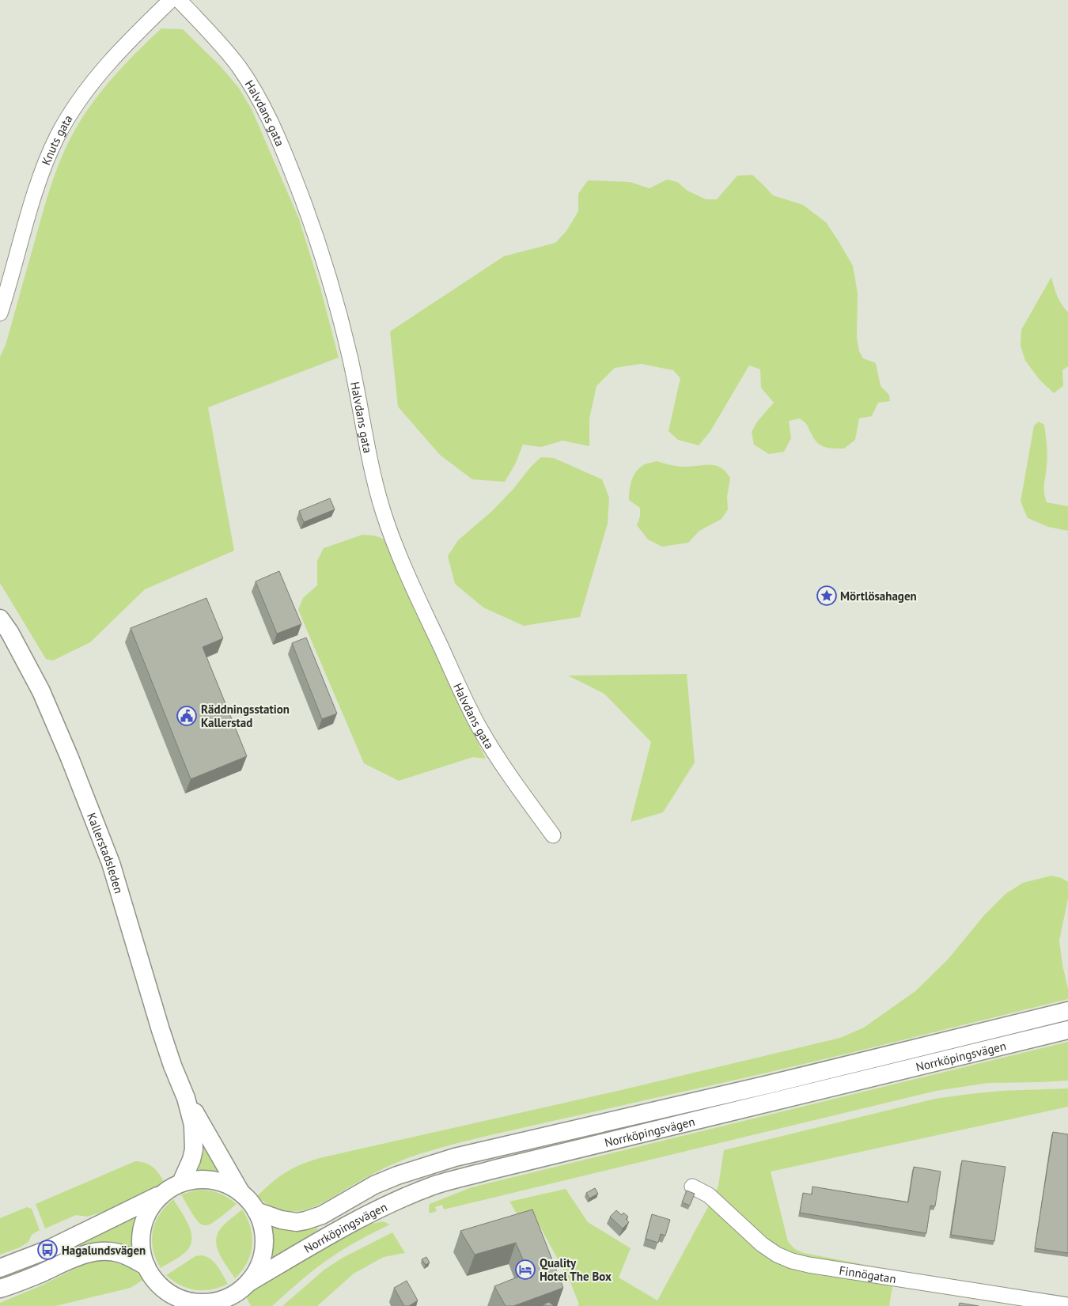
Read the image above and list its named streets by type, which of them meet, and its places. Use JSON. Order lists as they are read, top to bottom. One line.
{"streets":{"main road":["Kallerstadsleden","Norrköpingsvägen"],"street":["Halvdans gata","Knuts gata","Finnögatan"]},"crossings":[["Kallerstadsleden","Norrköpingsvägen"]],"places":{"place":["Mörtlösahagen"],"public building":["Räddningsstation Kallerstad"],"bus stop":["Hagalundsvägen"],"hotel":["Quality Hotel The Box"]}}
